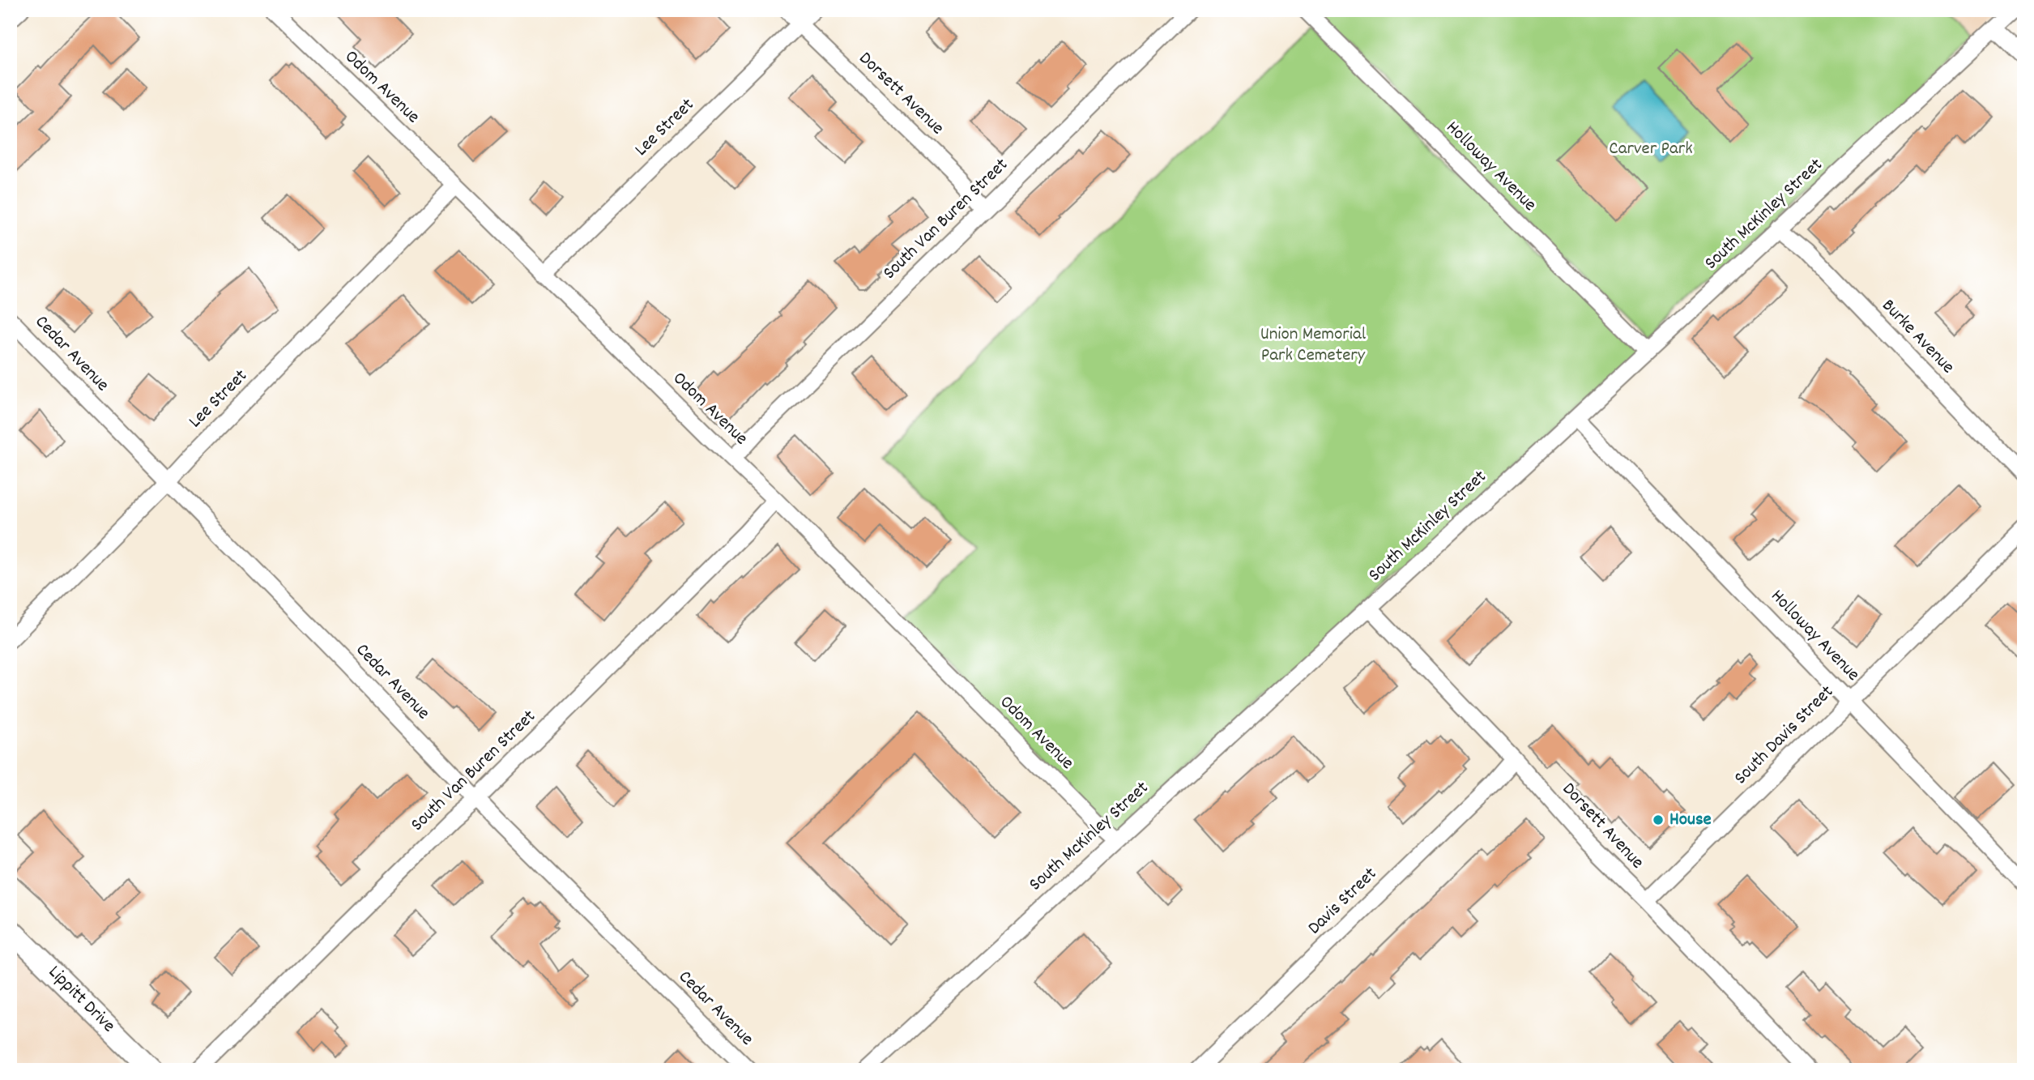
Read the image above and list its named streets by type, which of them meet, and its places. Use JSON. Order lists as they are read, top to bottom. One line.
{"streets":{"street":["Odom Avenue","Dorsett Avenue","Lee Street","Holloway Avenue","South McKinley Street","South Van Buren Street","Burke Avenue","Cedar Avenue","South Davis Street","Davis Street","Lippitt Drive"]},"crossings":[["Odom Avenue","Lee Street"],["Odom Avenue","South McKinley Street"],["Odom Avenue","South Van Buren Street"],["Dorsett Avenue","Lee Street"],["Dorsett Avenue","South McKinley Street"],["Dorsett Avenue","South Van Buren Street"],["Dorsett Avenue","South Davis Street"],["Dorsett Avenue","Davis Street"],["Lee Street","Cedar Avenue"],["Holloway Avenue","South McKinley Street"],["Holloway Avenue","South Davis Street"],["South McKinley Street","Burke Avenue"],["South Van Buren Street","Cedar Avenue"]],"parks":["Carver Park","Union Memorial Park Cemetery"],"places":["House"]}
